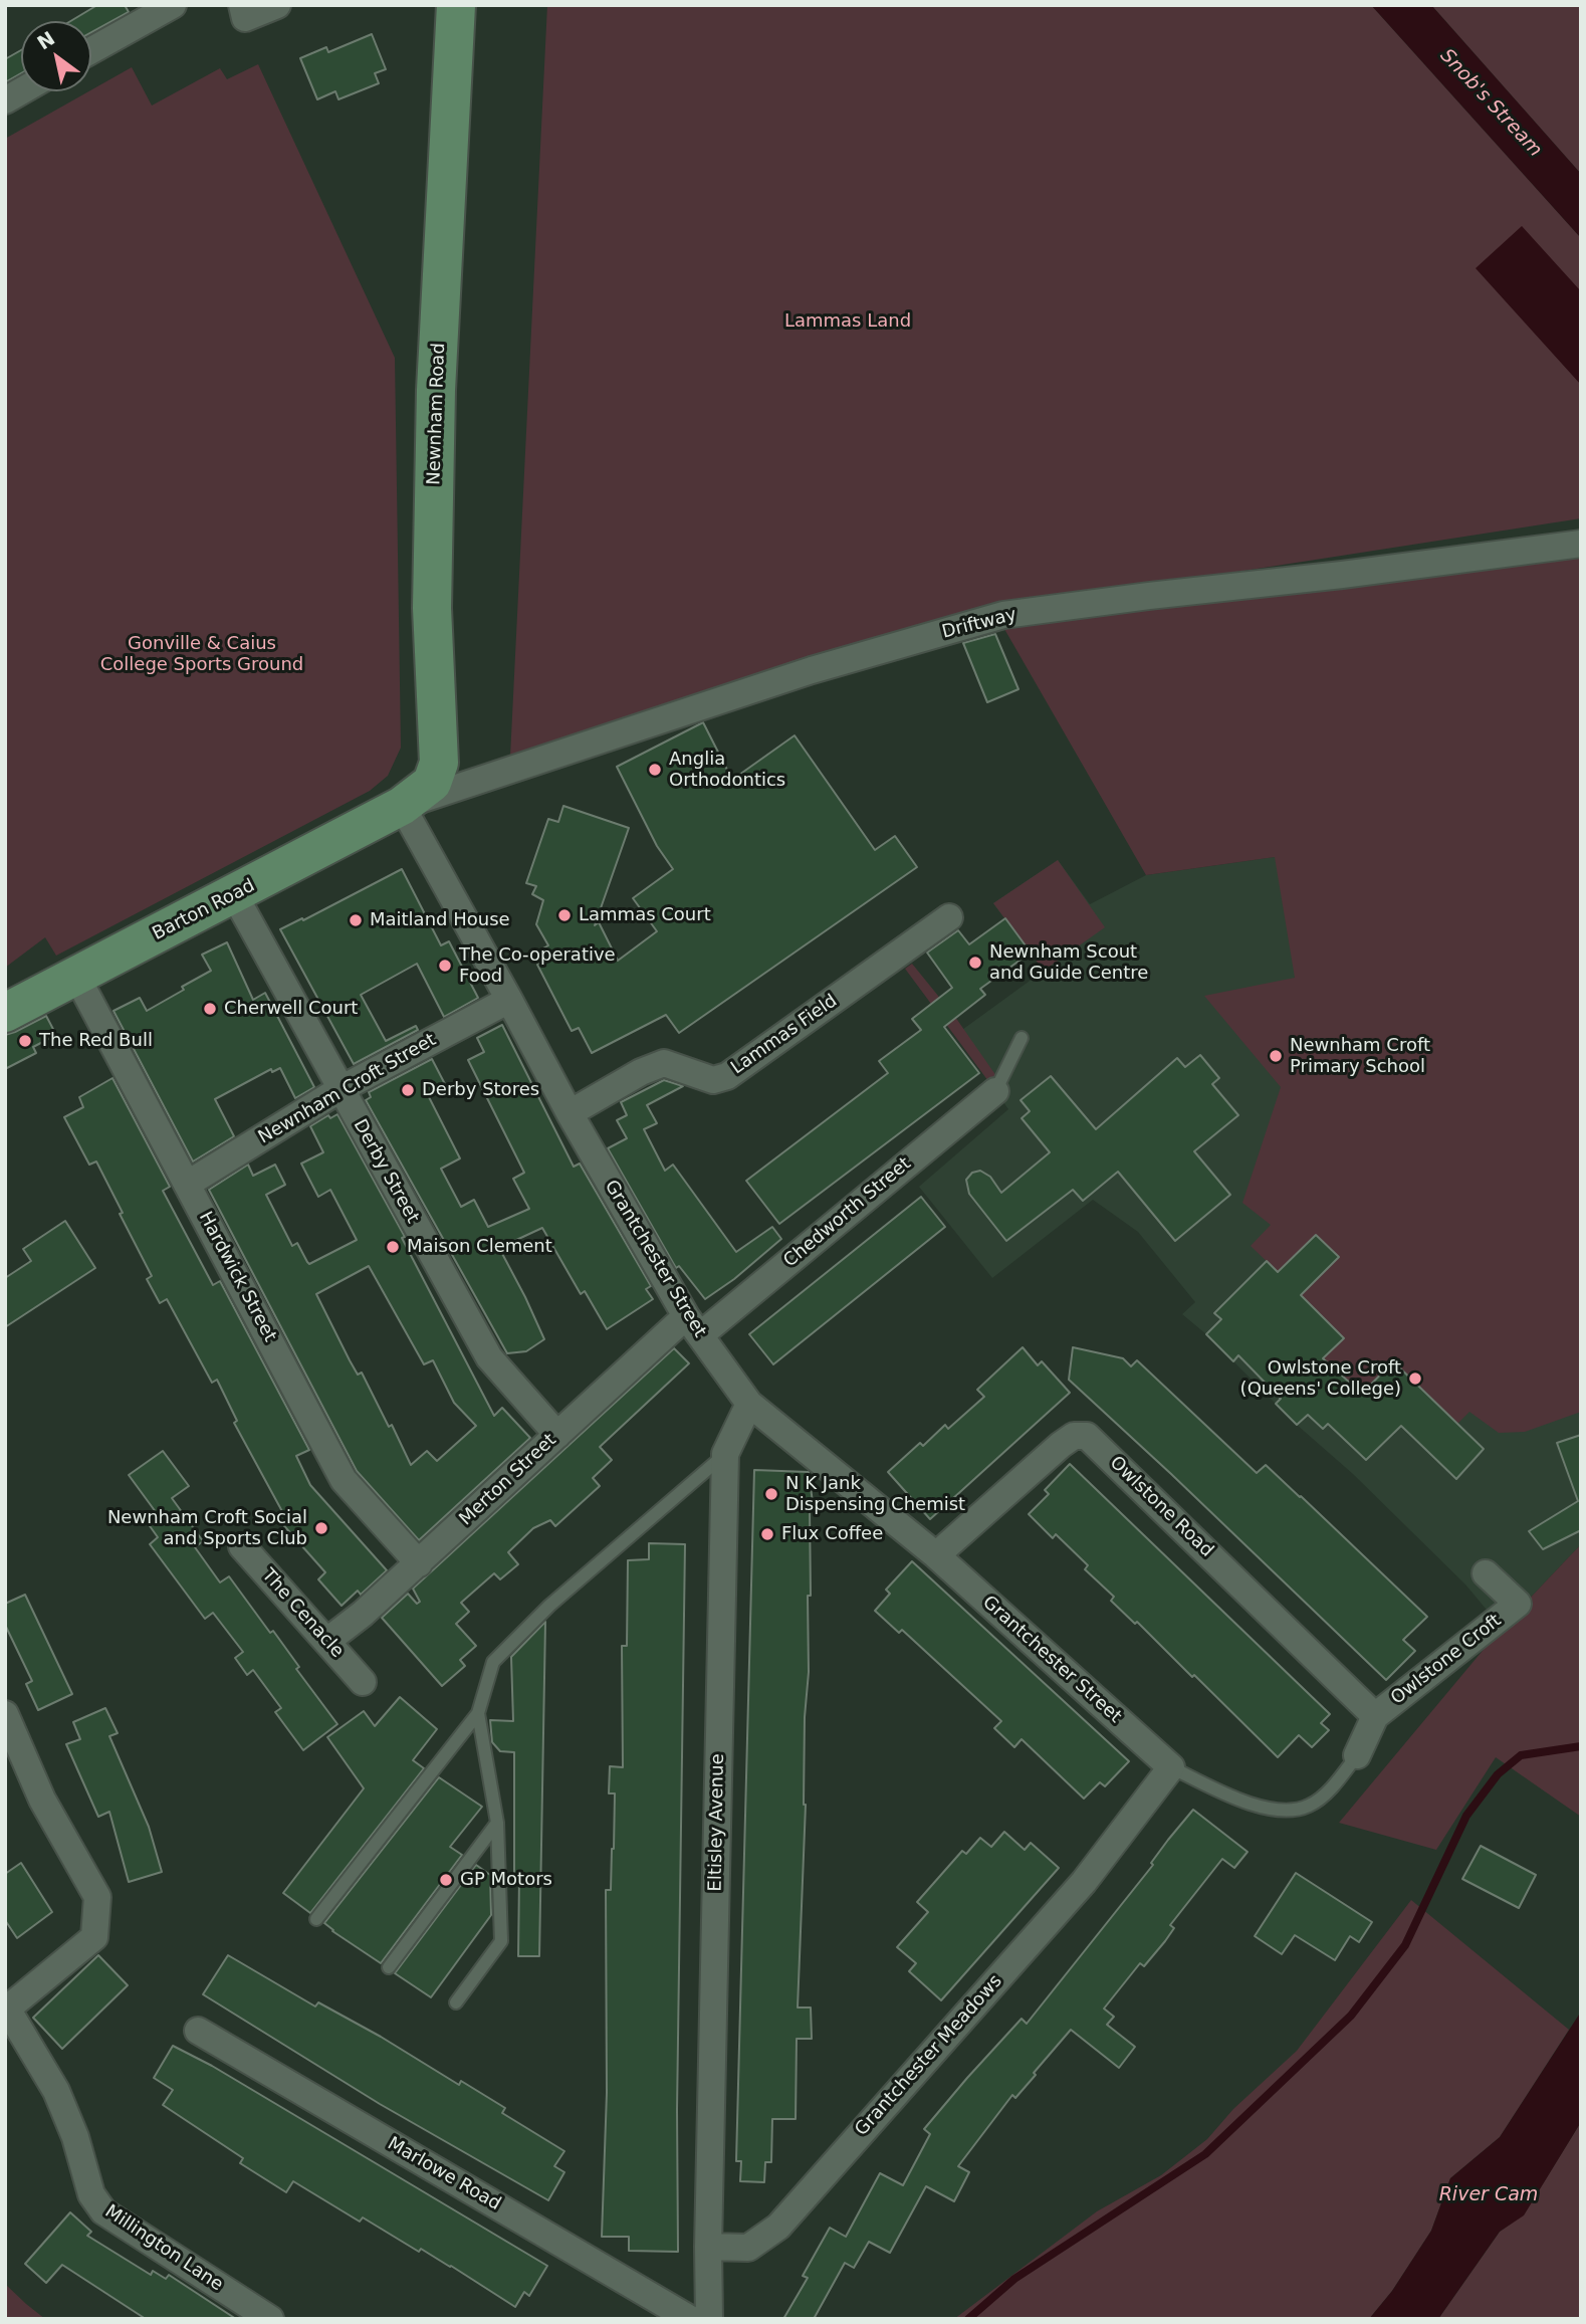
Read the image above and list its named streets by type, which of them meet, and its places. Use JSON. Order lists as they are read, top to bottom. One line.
{"streets":{"main road":["Newnham Road","Barton Road"],"street":["Driftway","Lammas Field","Newnham Croft Street","Derby Street","Chedworth Street","Grantchester Street","Hardwick Street","Merton Street","Owlstone Road","The Cenacle","Owlstone Croft","Eltisley Avenue","Grantchester Meadows","Marlowe Road","Millington Lane"]},"crossings":[["Newnham Road","Driftway"],["Newnham Road","Barton Road"],["Newnham Road","Grantchester Street"],["Driftway","Barton Road"],["Driftway","Grantchester Street"],["Barton Road","Derby Street"],["Barton Road","Grantchester Street"],["Barton Road","Hardwick Street"],["Lammas Field","Grantchester Street"],["Newnham Croft Street","Derby Street"],["Newnham Croft Street","Grantchester Street"],["Newnham Croft Street","Hardwick Street"],["Derby Street","Merton Street"],["Chedworth Street","Grantchester Street"],["Chedworth Street","Merton Street"],["Grantchester Street","Merton Street"],["Grantchester Street","Owlstone Road"],["Grantchester Street","Eltisley Avenue"],["Grantchester Street","Grantchester Meadows"],["Hardwick Street","Merton Street"],["Merton Street","The Cenacle"],["Owlstone Road","Owlstone Croft"],["Eltisley Avenue","Grantchester Meadows"]],"water":["Snob's Stream","River Cam"],"parks":["Lammas Land","Gonville & Caius College Sports Ground"],"places":["Anglia Orthodontics","Lammas Court","Maitland House","Newnham Scout and Guide Centre","The Co-operative Food","Cherwell Court","The Red Bull","Newnham Croft Primary School","Derby Stores","Maison Clement","Owlstone Croft (Queens' College)","N K Jank Dispensing Chemist","Newnham Croft Social and Sports Club","Flux Coffee","GP Motors"],"north":"top left"}
